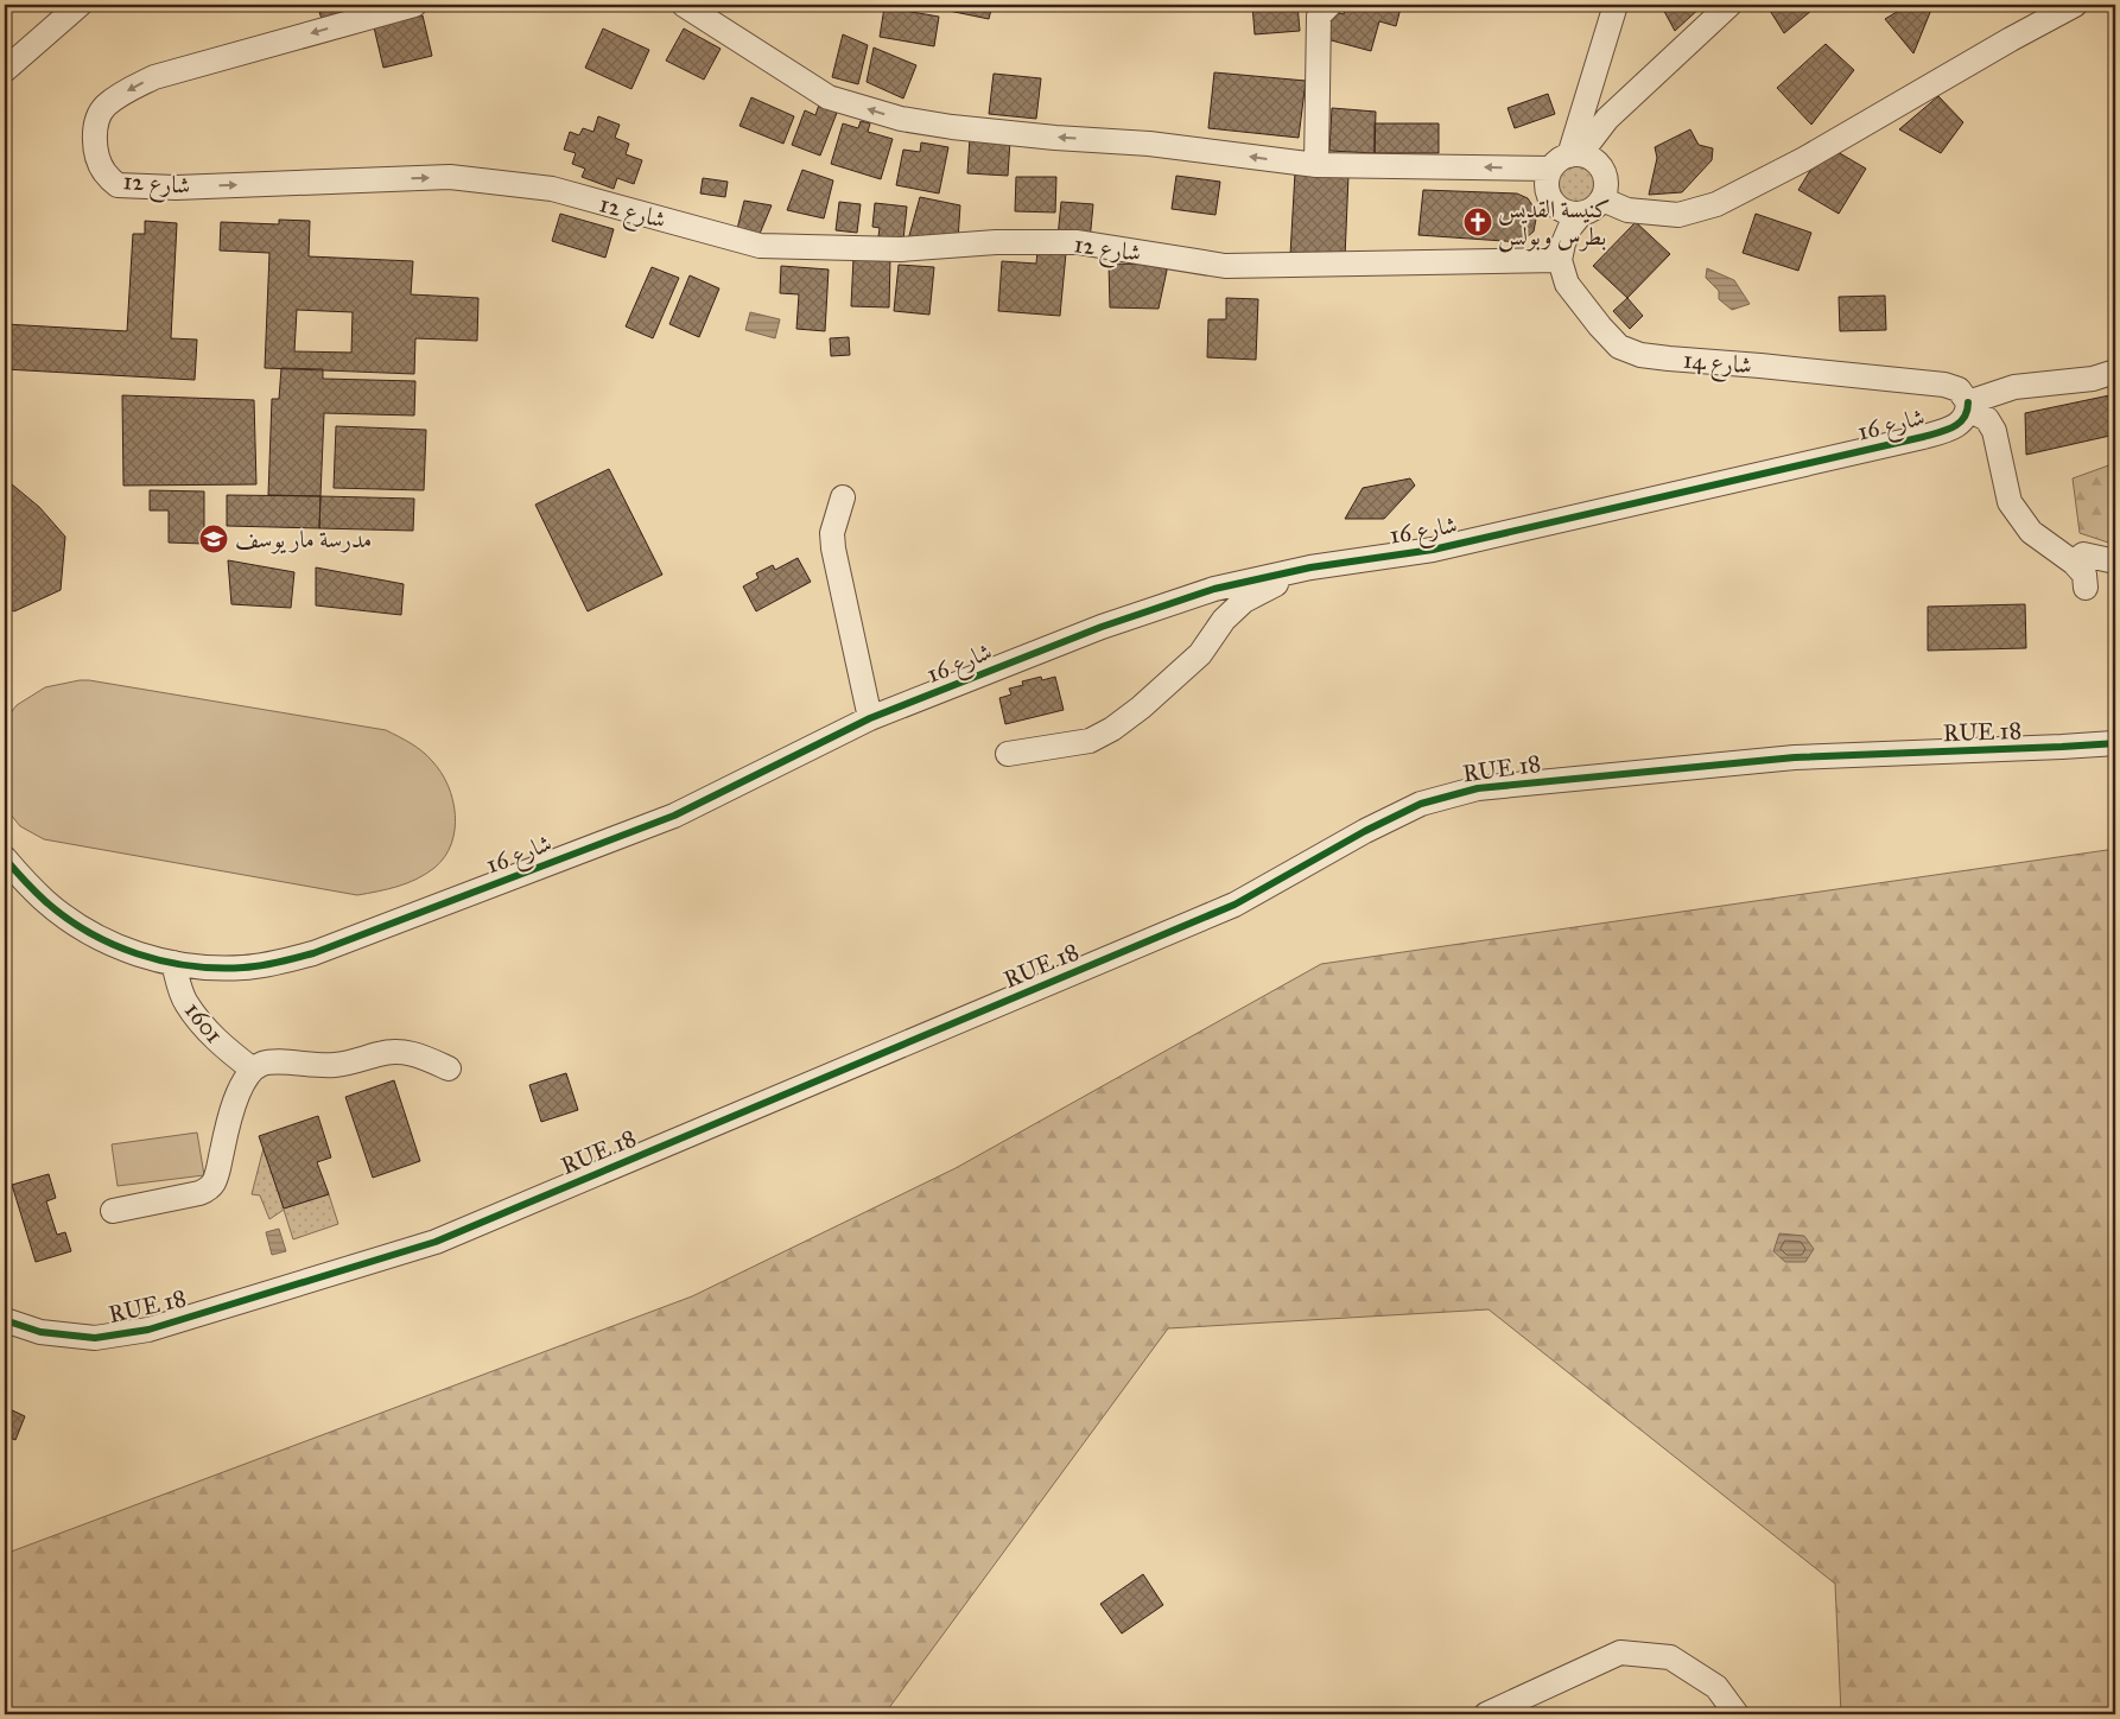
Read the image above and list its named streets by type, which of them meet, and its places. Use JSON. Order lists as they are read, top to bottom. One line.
{"streets":{"street":["شارع 12","شارع 14","شارع 16","RUE 18","1601"]},"crossings":[["شارع 12","شارع 14"],["شارع 14","شارع 16"],["شارع 16","1601"]],"places":{"church":["كنيسة القديس بطرس وبولس"],"school or university":["مدرسة مار يوسف"]}}
